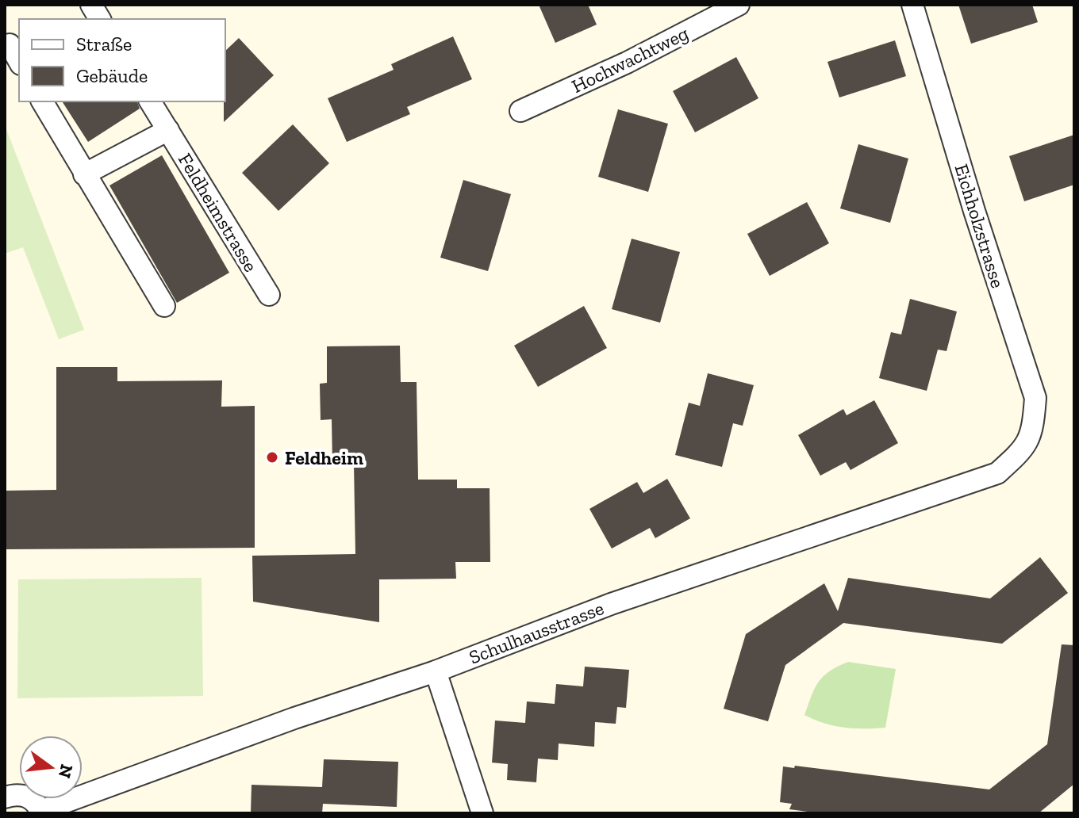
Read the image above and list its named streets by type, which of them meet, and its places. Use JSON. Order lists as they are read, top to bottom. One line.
{"streets":{"street":["Hochwachtweg","Feldheimstrasse","Eichholzstrasse","Schulhausstrasse"]},"crossings":[["Eichholzstrasse","Schulhausstrasse"]],"places":["Feldheim"],"legend":["Straße","Gebäude"],"north":"right"}
